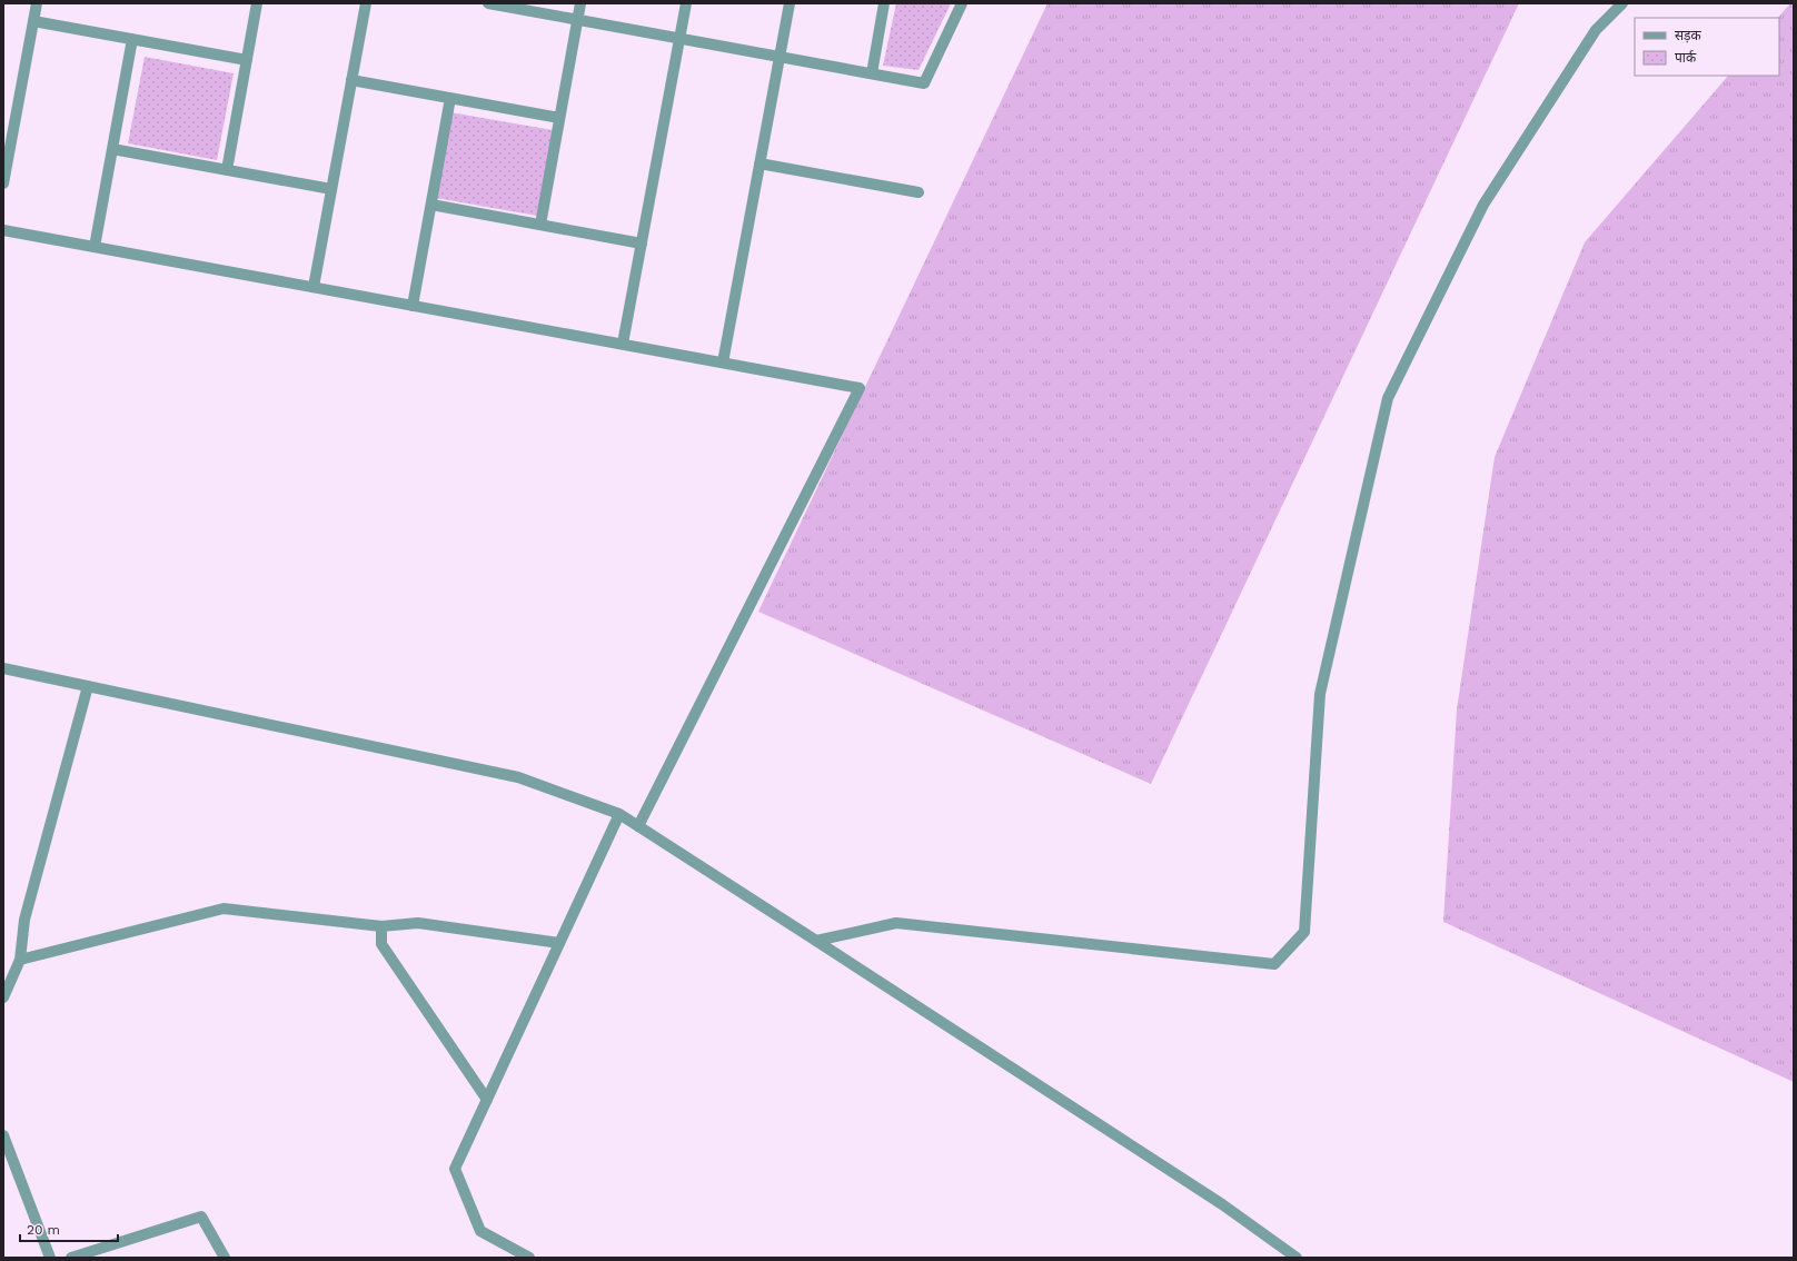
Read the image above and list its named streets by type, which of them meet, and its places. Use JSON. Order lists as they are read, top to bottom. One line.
{"legend":["सड़क","पार्क"],"scale_bar":"20 m"}
